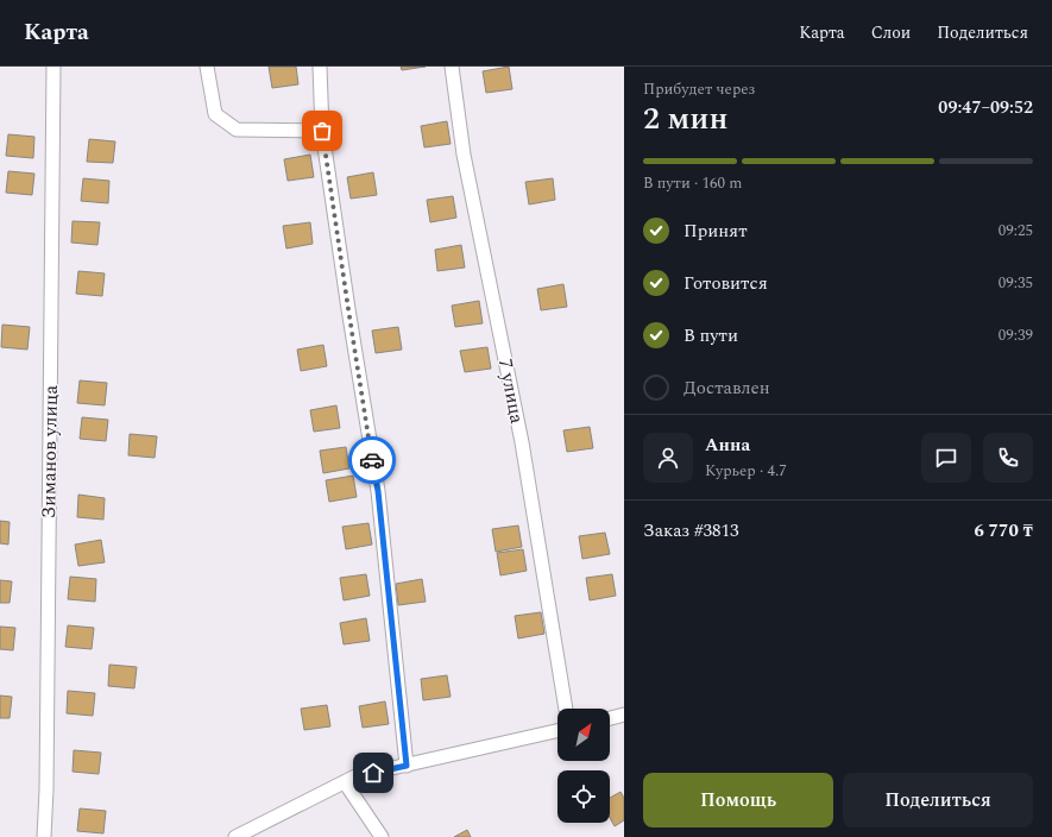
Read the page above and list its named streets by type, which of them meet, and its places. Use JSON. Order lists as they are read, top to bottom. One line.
{"streets":{"street":["7 улица","Зиманов улица"]},"north":"top right","page":{"header":"Карта","nav":["Карта","Слои","Поделиться"],"heading":["2 мин","Прибудет через","09:47–09:52"],"panel":["Анна","Курьер · 4.7","Заказ #3813","6 770 ₸"],"bar":"В пути · 160 m","list":[["Принят","09:25"],["Готовится","09:35"],["В пути","09:39"],"Доставлен"],"buttons":["Помощь","Поделиться"]}}
